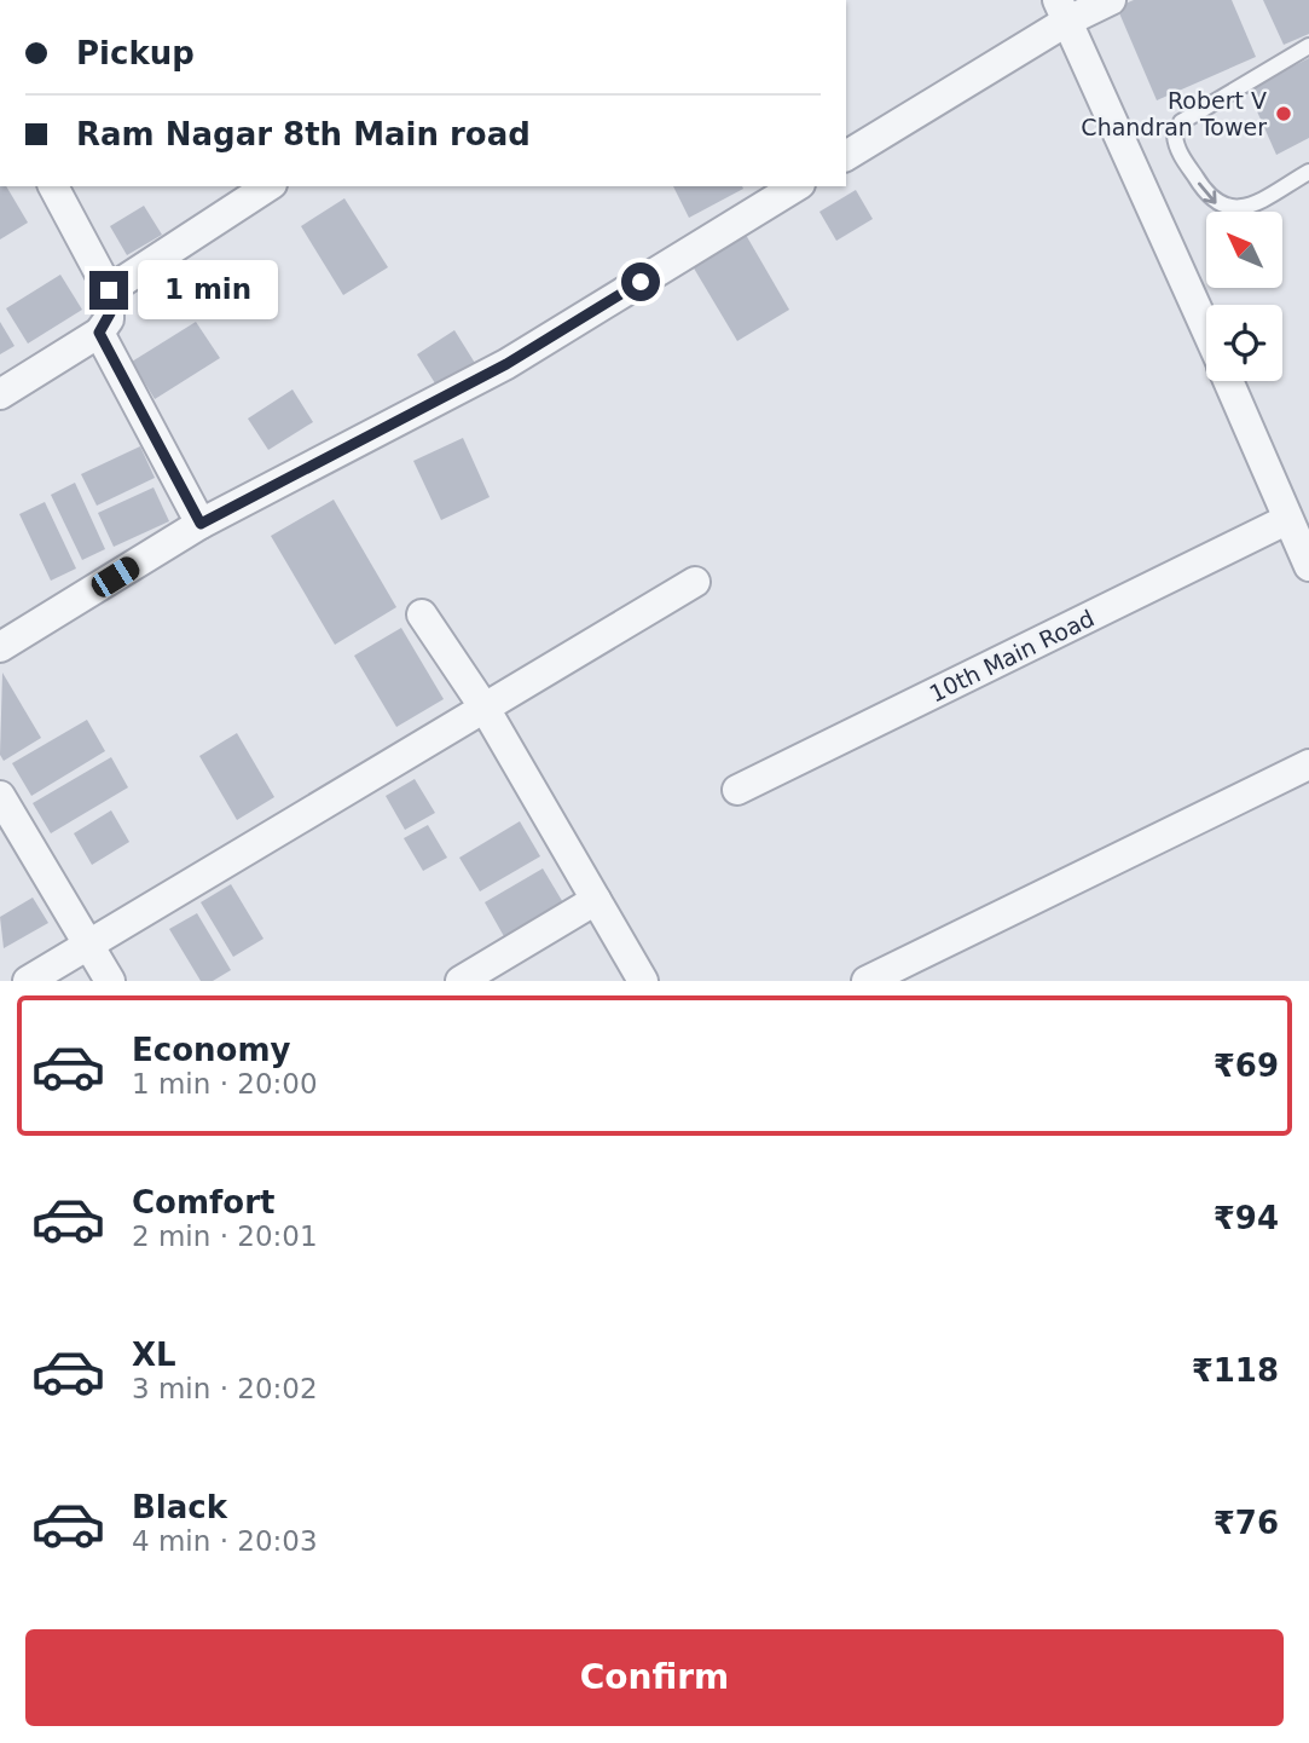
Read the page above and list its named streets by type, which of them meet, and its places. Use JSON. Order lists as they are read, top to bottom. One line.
{"streets":{"street":["10th Main Road"]},"places":["Robert V Chandran Tower"],"north":"top left","page":{"banner":["Pickup","Ram Nagar 8th Main road"],"bubble":"1 min","list":[{"name":"Economy","note":"1 min · 20:00","value":"₹69"},{"name":"Comfort","note":"2 min · 20:01","value":"₹94"},{"name":"XL","note":"3 min · 20:02","value":"₹118"},{"name":"Black","note":"4 min · 20:03","value":"₹76"}],"buttons":"Confirm"}}
